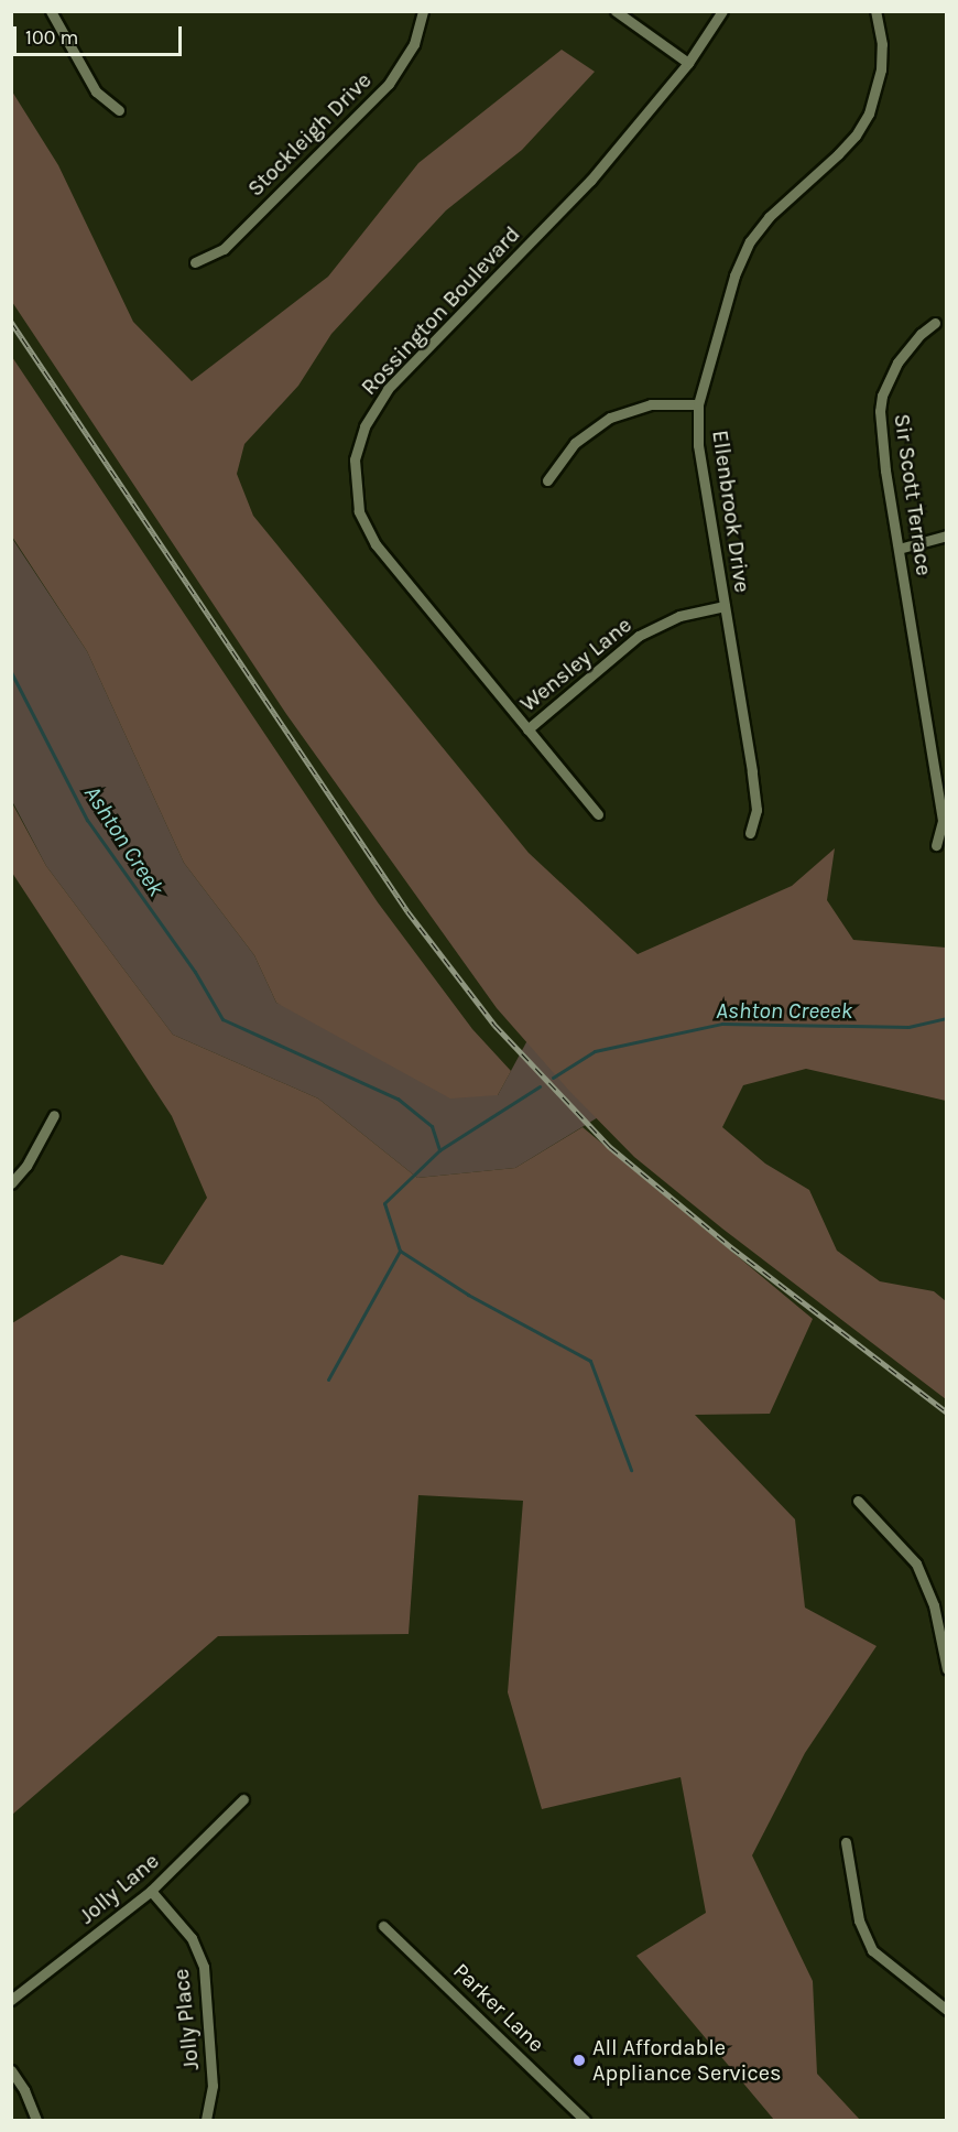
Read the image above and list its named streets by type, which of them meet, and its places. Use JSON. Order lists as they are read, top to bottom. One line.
{"streets":{"street":["Stockleigh Drive","Rossington Boulevard","Sir Scott Terrace","Ellenbrook Drive","Wensley Lane","Jolly Lane","Parker Lane","Jolly Place"]},"crossings":[["Rossington Boulevard","Wensley Lane"],["Ellenbrook Drive","Wensley Lane"],["Jolly Lane","Jolly Place"]],"water":["Ashton Creek","Ashton Creeek"],"places":["All Affordable Appliance Services"],"scale_bar":"100 m"}
